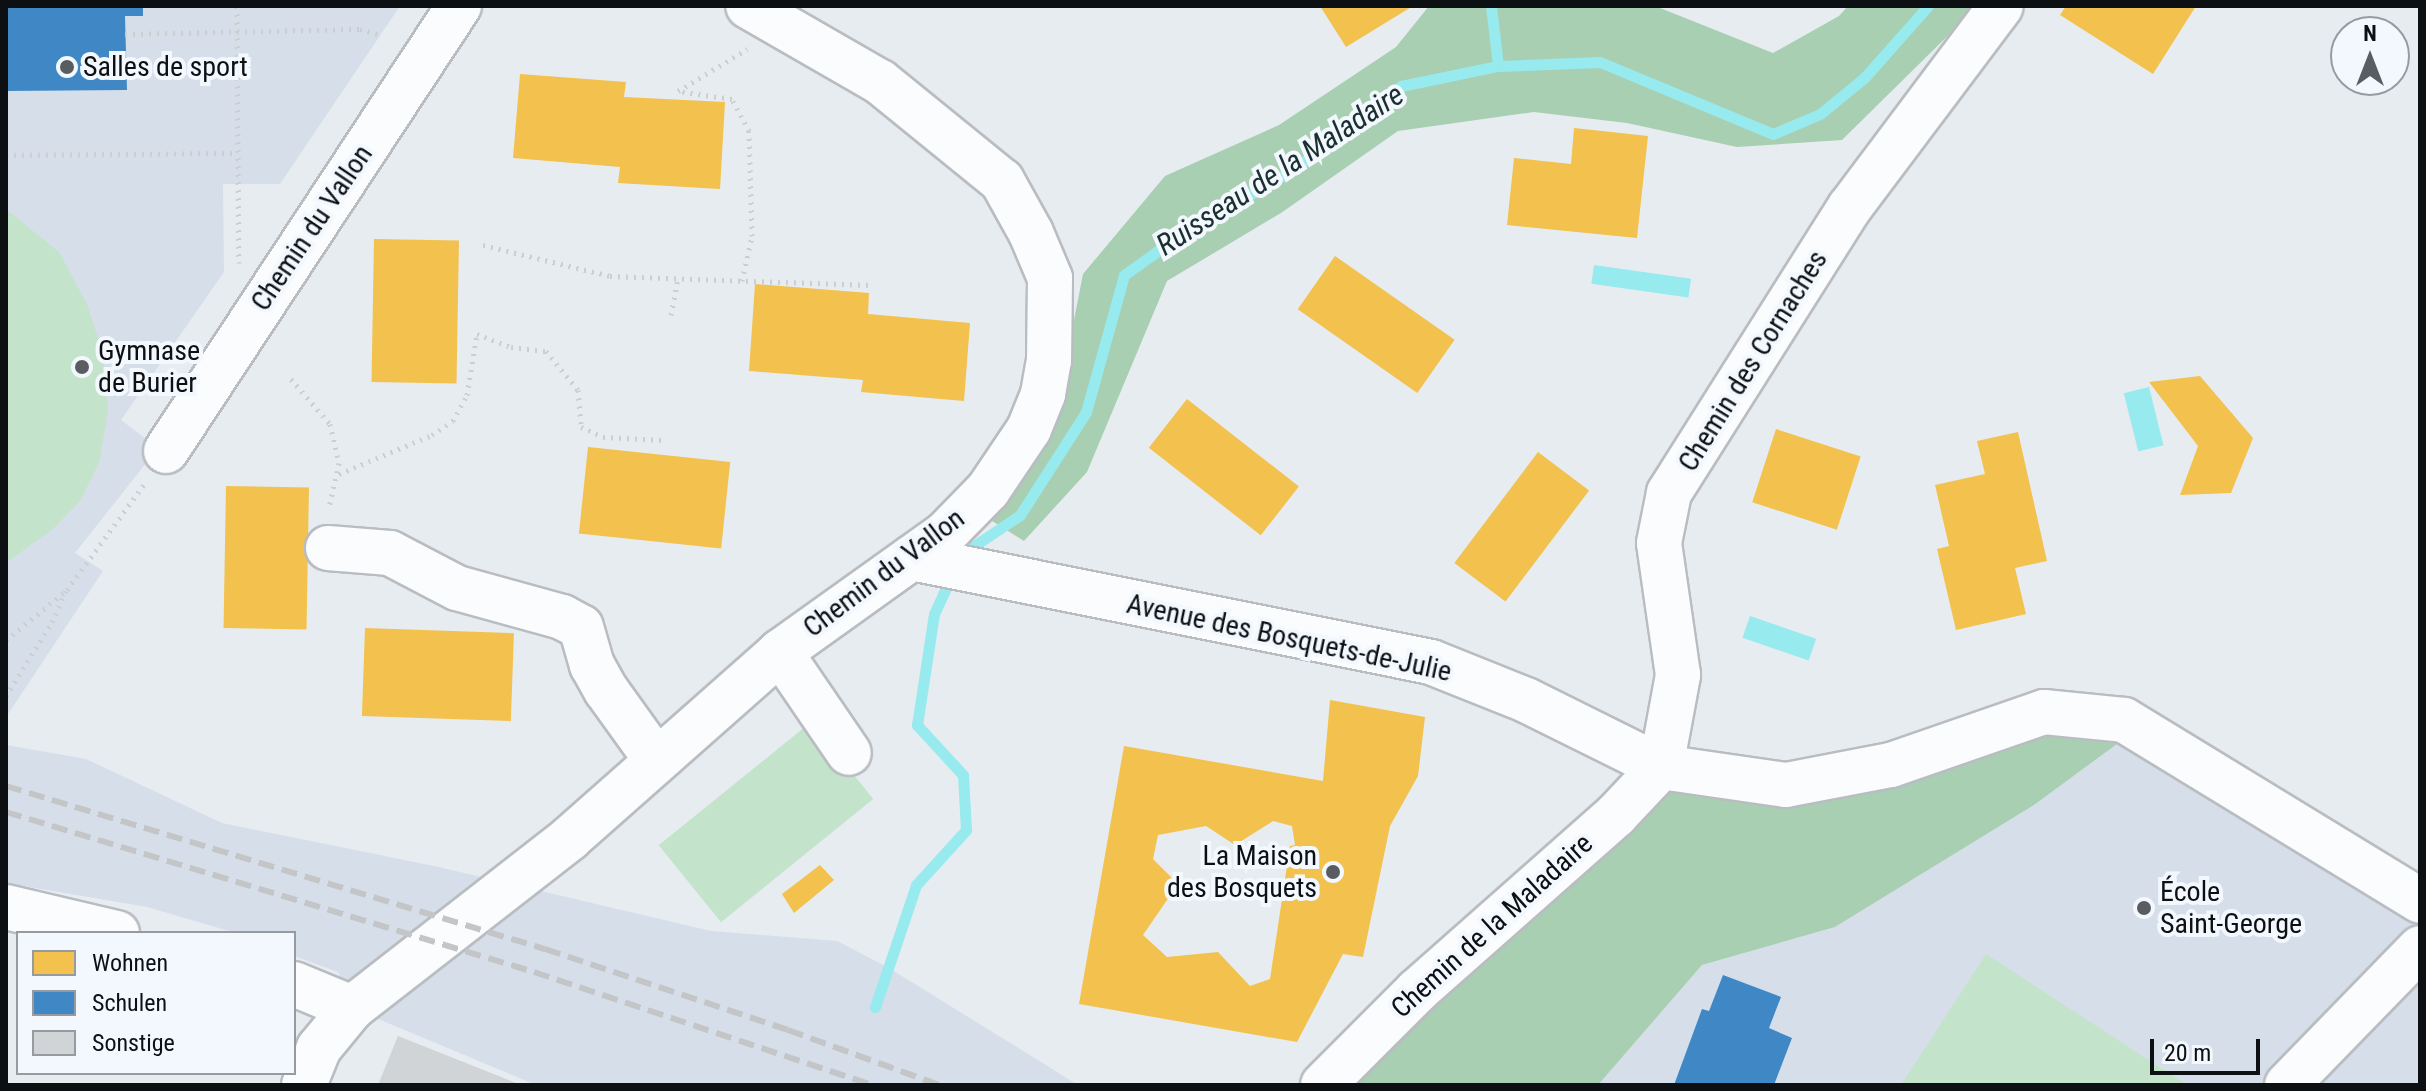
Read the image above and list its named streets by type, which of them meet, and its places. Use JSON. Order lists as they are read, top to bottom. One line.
{"streets":{"street":["Chemin du Vallon","Chemin des Cornaches","Avenue des Bosquets-de-Julie","Chemin de la Maladaire"]},"crossings":[["Chemin du Vallon","Avenue des Bosquets-de-Julie"],["Chemin des Cornaches","Avenue des Bosquets-de-Julie"],["Chemin des Cornaches","Chemin de la Maladaire"],["Avenue des Bosquets-de-Julie","Chemin de la Maladaire"]],"water":["Ruisseau de la Maladaire"],"places":["Salles de sport","Gymnase de Burier","La Maison des Bosquets","École Saint-George"],"legend":["Wohnen","Schulen","Sonstige"],"scale_bar":"20 m","north":"top"}
